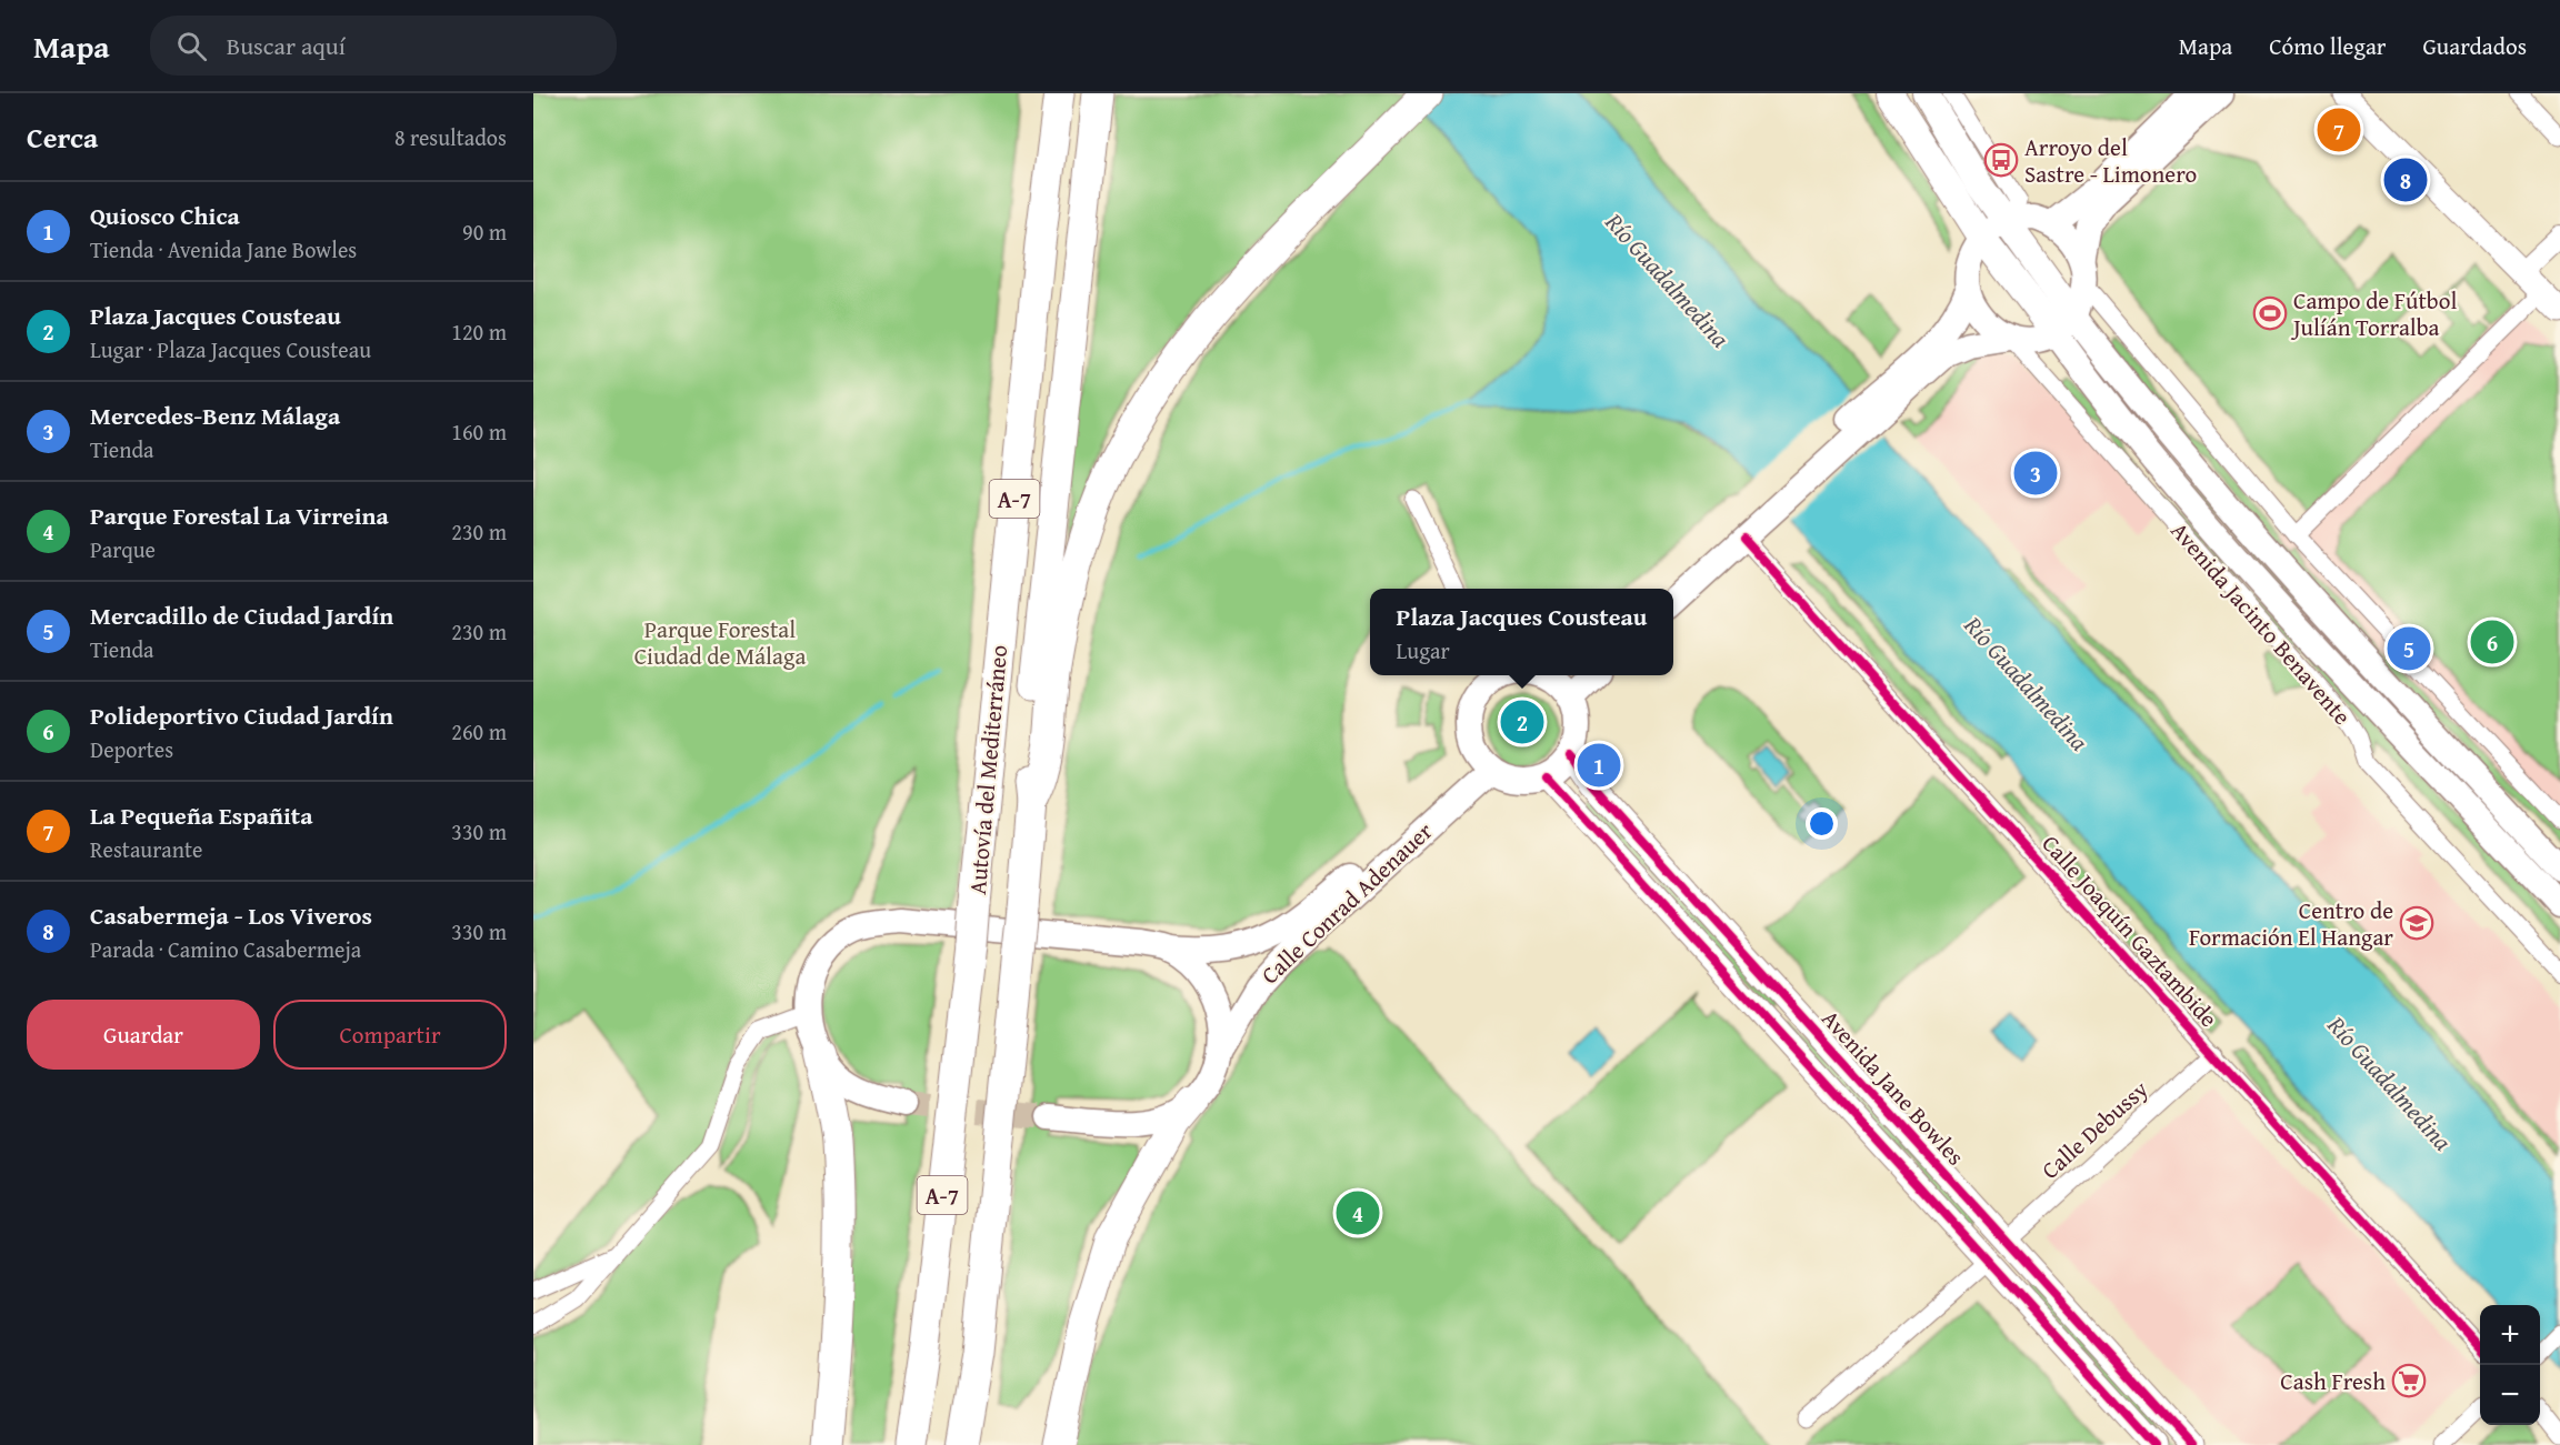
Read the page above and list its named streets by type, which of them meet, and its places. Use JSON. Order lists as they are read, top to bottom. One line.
{"streets":{"highway":["A-7","Avenida Jacinto Benavente","Autovía del Mediterráneo"],"main road":["Calle Conrad Adenauer","Avenida Jane Bowles"],"street":["Calle Joaquín Gaztambide","Calle Debussy"]},"crossings":[["Calle Joaquín Gaztambide","Calle Debussy"],["Avenida Jane Bowles","Calle Debussy"]],"water":["Río Guadalmedina"],"parks":["Parque Forestal Ciudad de Málaga"],"places":{"bus stop":["Arroyo del Sastre - Limonero"],"sports":["Campo de Fútbol Julíán Torralba"],"school or university":["Centro de Formación El Hangar"],"supermarket":["Cash Fresh"]},"page":{"header":"Mapa","search":"Buscar aquí","nav":["Mapa","Cómo llegar","Guardados"],"heading":["Cerca","8 resultados"],"pins":["7","8","3","6","5","2","1","4"],"list":[{"mark":"1","name":"Quiosco Chica","note":"Tienda · Avenida Jane Bowles","value":"90 m"},{"mark":"2","name":"Plaza Jacques Cousteau","note":"Lugar · Plaza Jacques Cousteau","value":"120 m"},{"mark":"3","name":"Mercedes-Benz Málaga","note":"Tienda","value":"160 m"},{"mark":"4","name":"Parque Forestal La Virreina","note":"Parque","value":"230 m"},{"mark":"5","name":"Mercadillo de Ciudad Jardín","note":"Tienda","value":"230 m"},{"mark":"6","name":"Polideportivo Ciudad Jardín","note":"Deportes","value":"260 m"},{"mark":"7","name":"La Pequeña Españita","note":"Restaurante","value":"330 m"},{"mark":"8","name":"Casabermeja - Los Viveros","note":"Parada · Camino Casabermeja","value":"330 m"}],"popup":["Plaza Jacques Cousteau","Lugar"],"buttons":["Guardar","Compartir"],"map_buttons":["+","−"]}}
